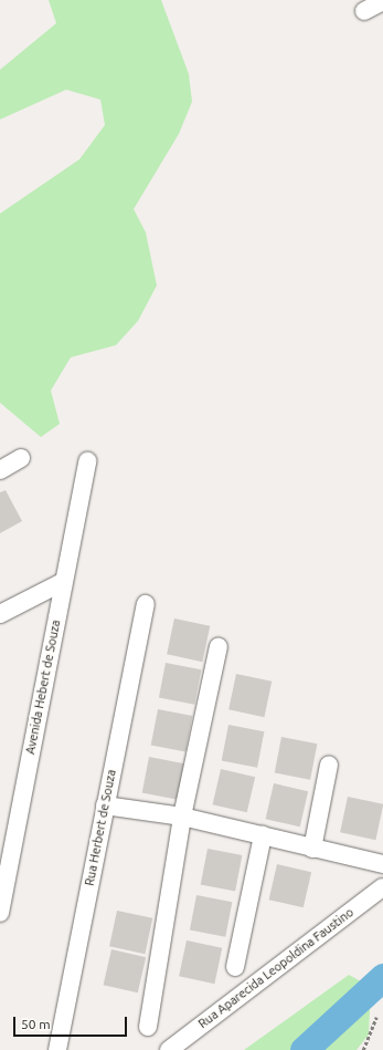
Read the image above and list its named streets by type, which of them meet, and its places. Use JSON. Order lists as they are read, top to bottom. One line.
{"streets":{"street":["Avenida Hebert de Souza","Rua Herbert de Souza","Rua Aparecida Leopoldina Faustino"]},"scale_bar":"50 m"}
